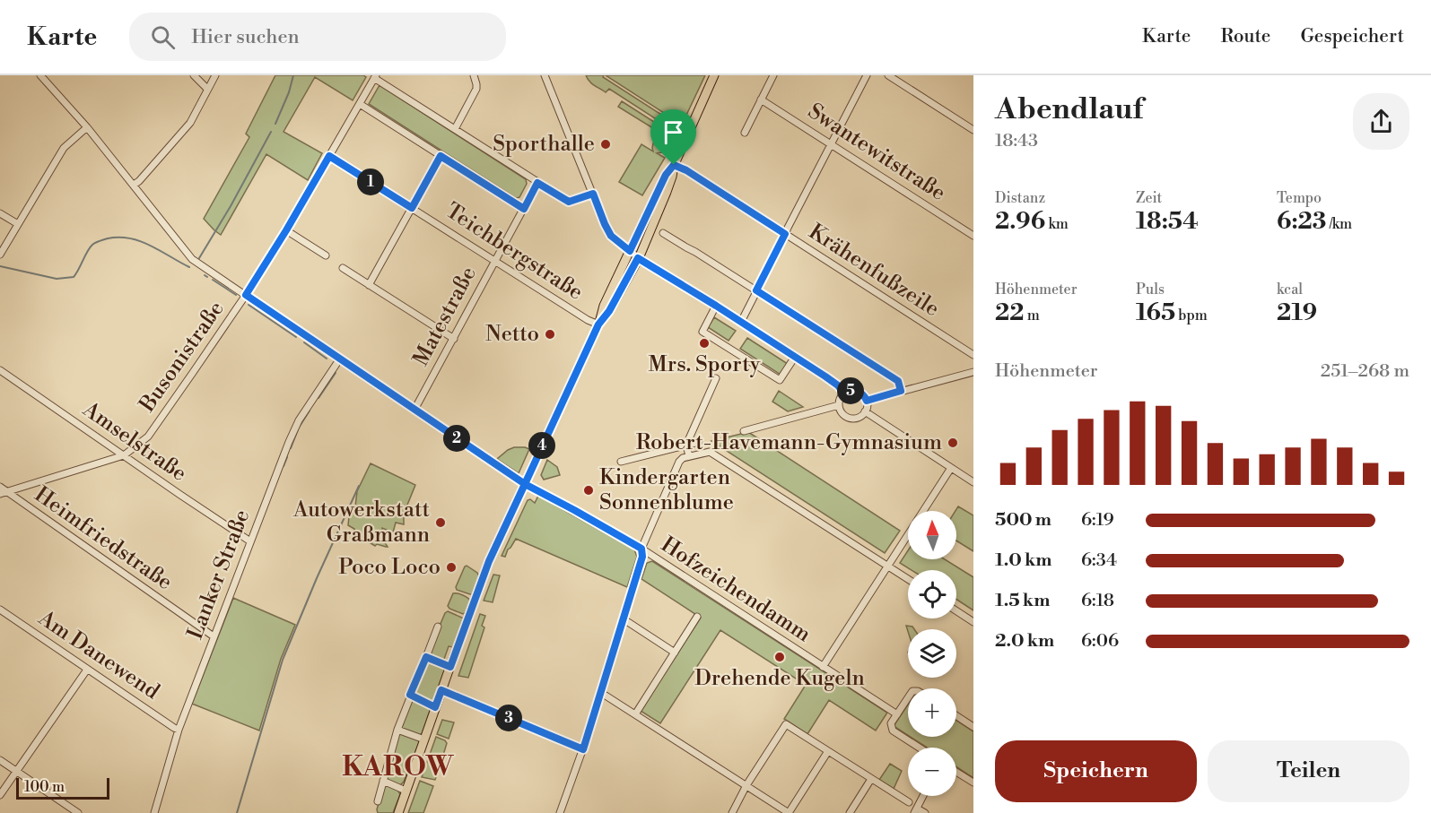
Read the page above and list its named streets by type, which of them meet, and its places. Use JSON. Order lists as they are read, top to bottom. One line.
{"streets":{"street":["Swantewitstraße","Teichbergstraße","Krähenfußzeile","Matestraße","Busonistraße","Amselstraße","Heimfriedstraße","Lanker Straße","Hofzeichendamm","Am Danewend"]},"crossings":[["Teichbergstraße","Matestraße"],["Teichbergstraße","Busonistraße"],["Matestraße","Hofzeichendamm"],["Busonistraße","Amselstraße"],["Busonistraße","Heimfriedstraße"],["Busonistraße","Hofzeichendamm"],["Amselstraße","Lanker Straße"],["Heimfriedstraße","Lanker Straße"],["Lanker Straße","Hofzeichendamm"],["Lanker Straße","Am Danewend"]],"districts":["KAROW"],"places":["Sporthalle","Netto","Mrs. Sporty","Robert-Havemann-Gymnasium","Kindergarten Sonnenblume","Autowerkstatt Graßmann","Poco Loco","Drehende Kugeln"],"scale_bar":"100 m","north":"top","page":{"header":"Karte","search":"Hier suchen","nav":["Karte","Route","Gespeichert"],"heading":["Abendlauf","18:43"],"stats":[["Distanz","2.96 km"],["Zeit","18:54"],["Tempo","6:23 /km"],["Höhenmeter","22 m"],["Puls","165 bpm"],["kcal","219"]],"pins":["1","5","2","4","3"],"chart":["Höhenmeter","251–268 m"],"list":[{"name":"500 m","note":"6:19"},{"name":"1.0 km","note":"6:34"},{"name":"1.5 km","note":"6:18"},{"name":"2.0 km","note":"6:06"}],"map_buttons":["+","−"],"buttons":["Speichern","Teilen"],"scale":"100 m"}}
